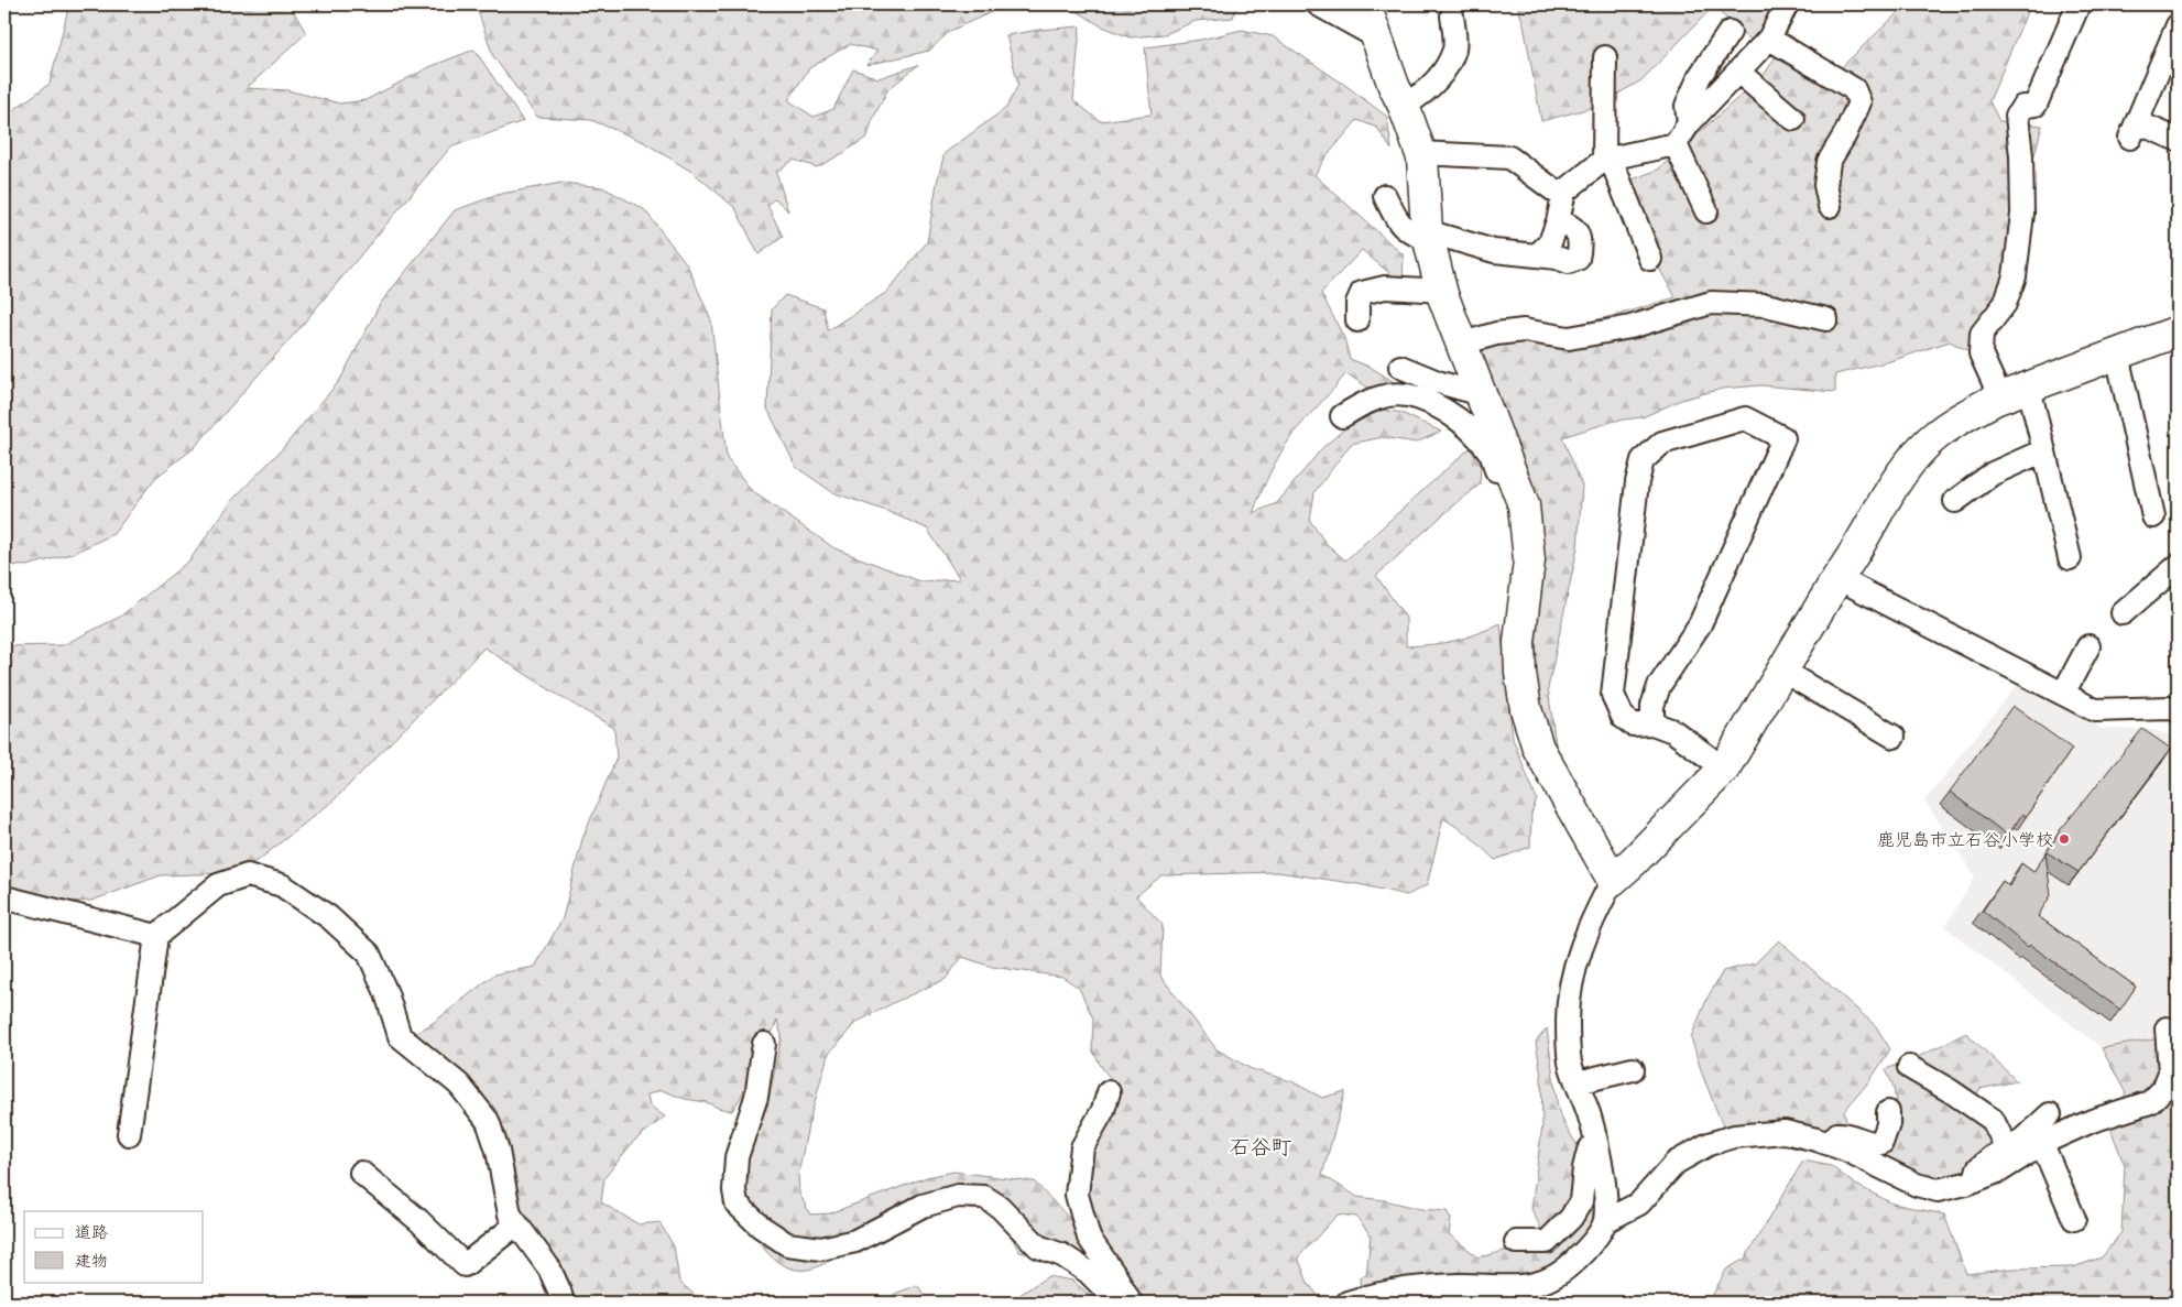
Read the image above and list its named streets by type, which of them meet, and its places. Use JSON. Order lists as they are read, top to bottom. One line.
{"districts":["石谷町"],"places":["鹿児島市立石谷小学校"],"legend":["道路","建物"]}
